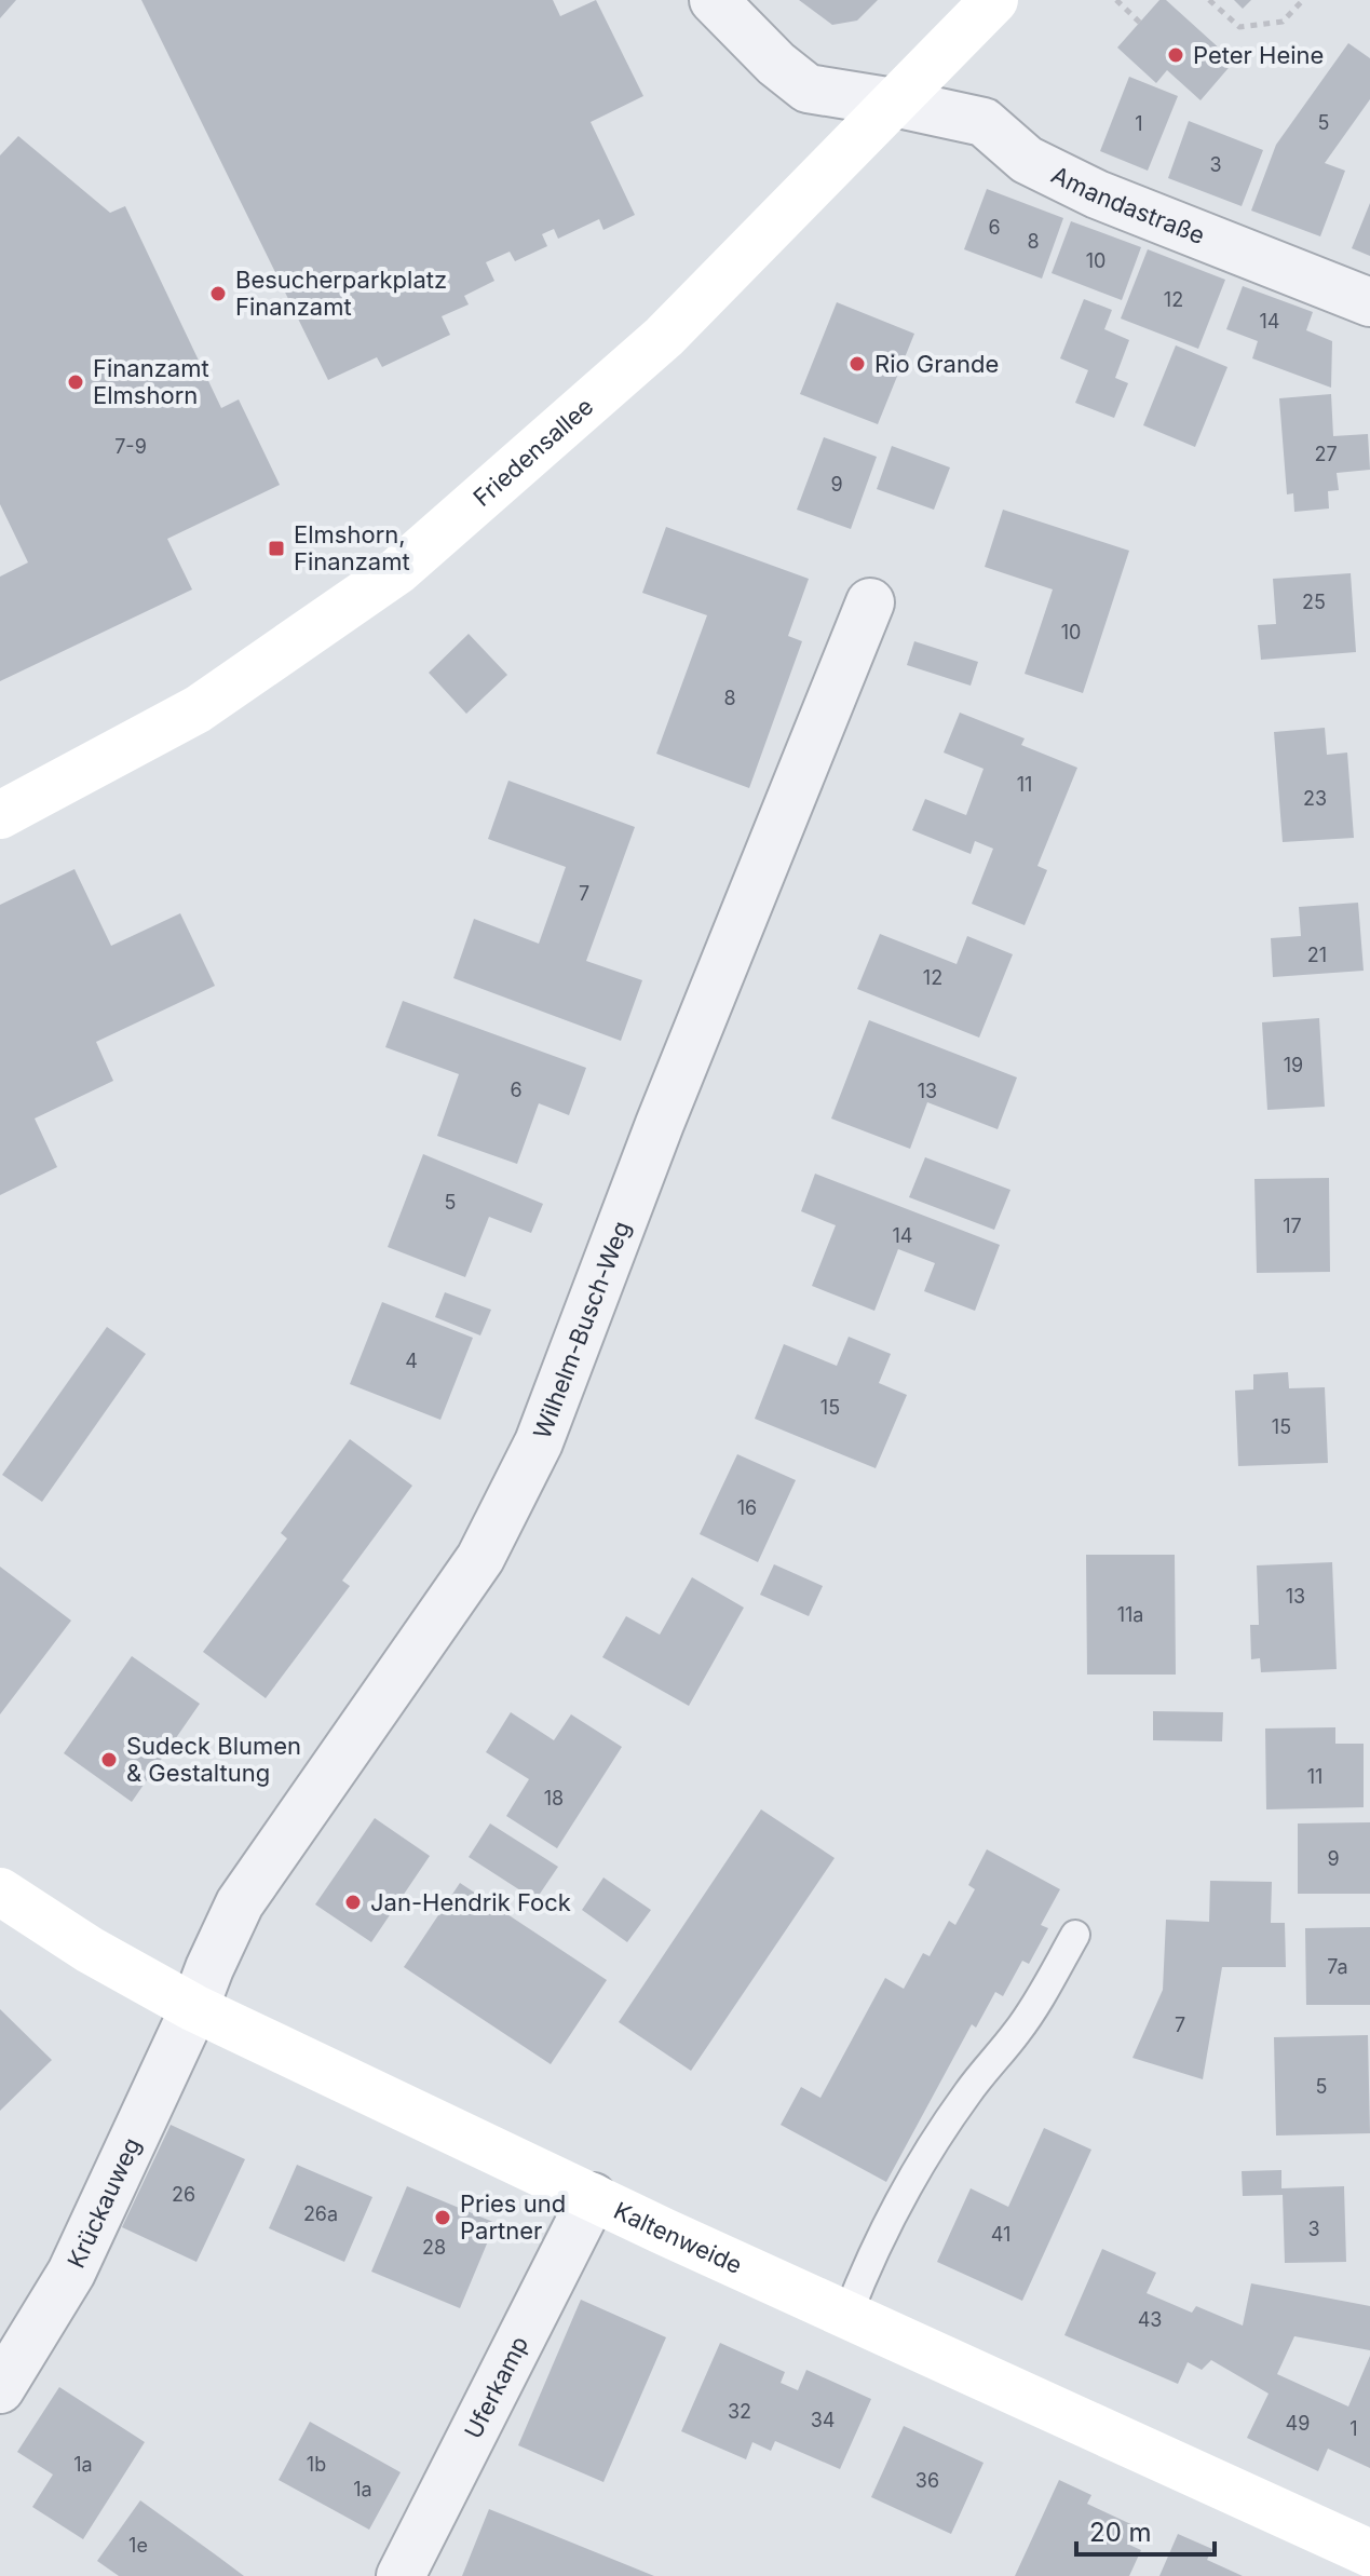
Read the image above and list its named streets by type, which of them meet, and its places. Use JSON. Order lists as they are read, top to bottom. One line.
{"streets":{"main road":["Friedensallee","Kaltenweide"],"street":["Amandastraße","Wilhelm-Busch-Weg","Krückauweg","Uferkamp"]},"crossings":[["Amandastraße","Friedensallee"],["Wilhelm-Busch-Weg","Krückauweg"],["Wilhelm-Busch-Weg","Kaltenweide"],["Krückauweg","Kaltenweide"],["Kaltenweide","Uferkamp"]],"places":{"other":["Peter Heine","Besucherparkplatz Finanzamt","Rio Grande","Finanzamt Elmshorn","Sudeck Blumen & Gestaltung","Jan-Hendrik Fock","Pries und Partner"],"transit":["Elmshorn, Finanzamt"]},"house_numbers":["5","1","3","6","8","10","12","14","7-9","27","9","25","10","8","11","23","7","21","12","19","6","13","5","17","14","4","15","15","16","13","11a","11","18","9","7a","7","5","26","26a","3","41","28","43","32","34","49","1","1a","1b","36","1a","1e"],"scale_bar":"20 m"}
